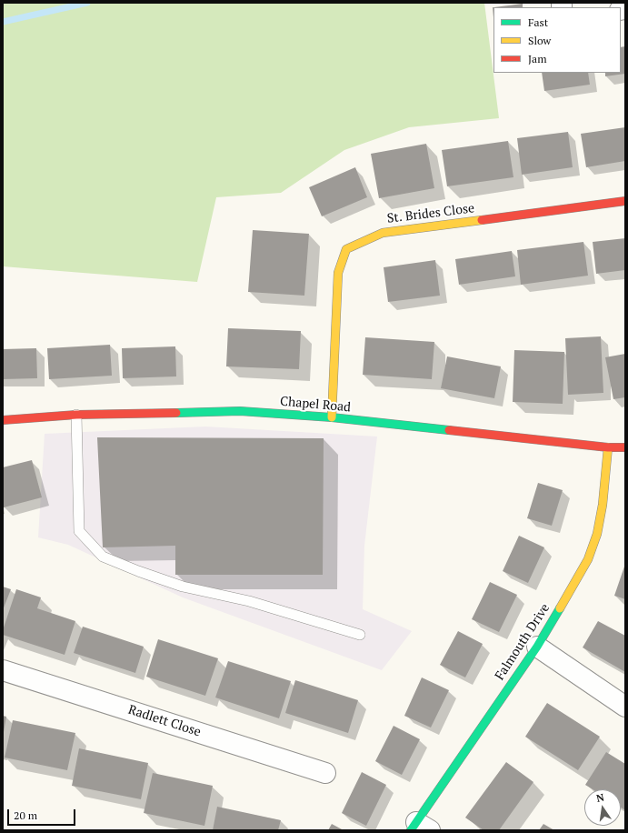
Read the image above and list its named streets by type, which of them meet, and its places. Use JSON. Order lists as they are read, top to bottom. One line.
{"streets":{"street":["St. Brides Close","Chapel Road","Falmouth Drive","Radlett Close"]},"crossings":[["St. Brides Close","Chapel Road"],["Chapel Road","Falmouth Drive"]],"legend":["Fast","Slow","Jam"],"scale_bar":"20 m","north":"top"}
